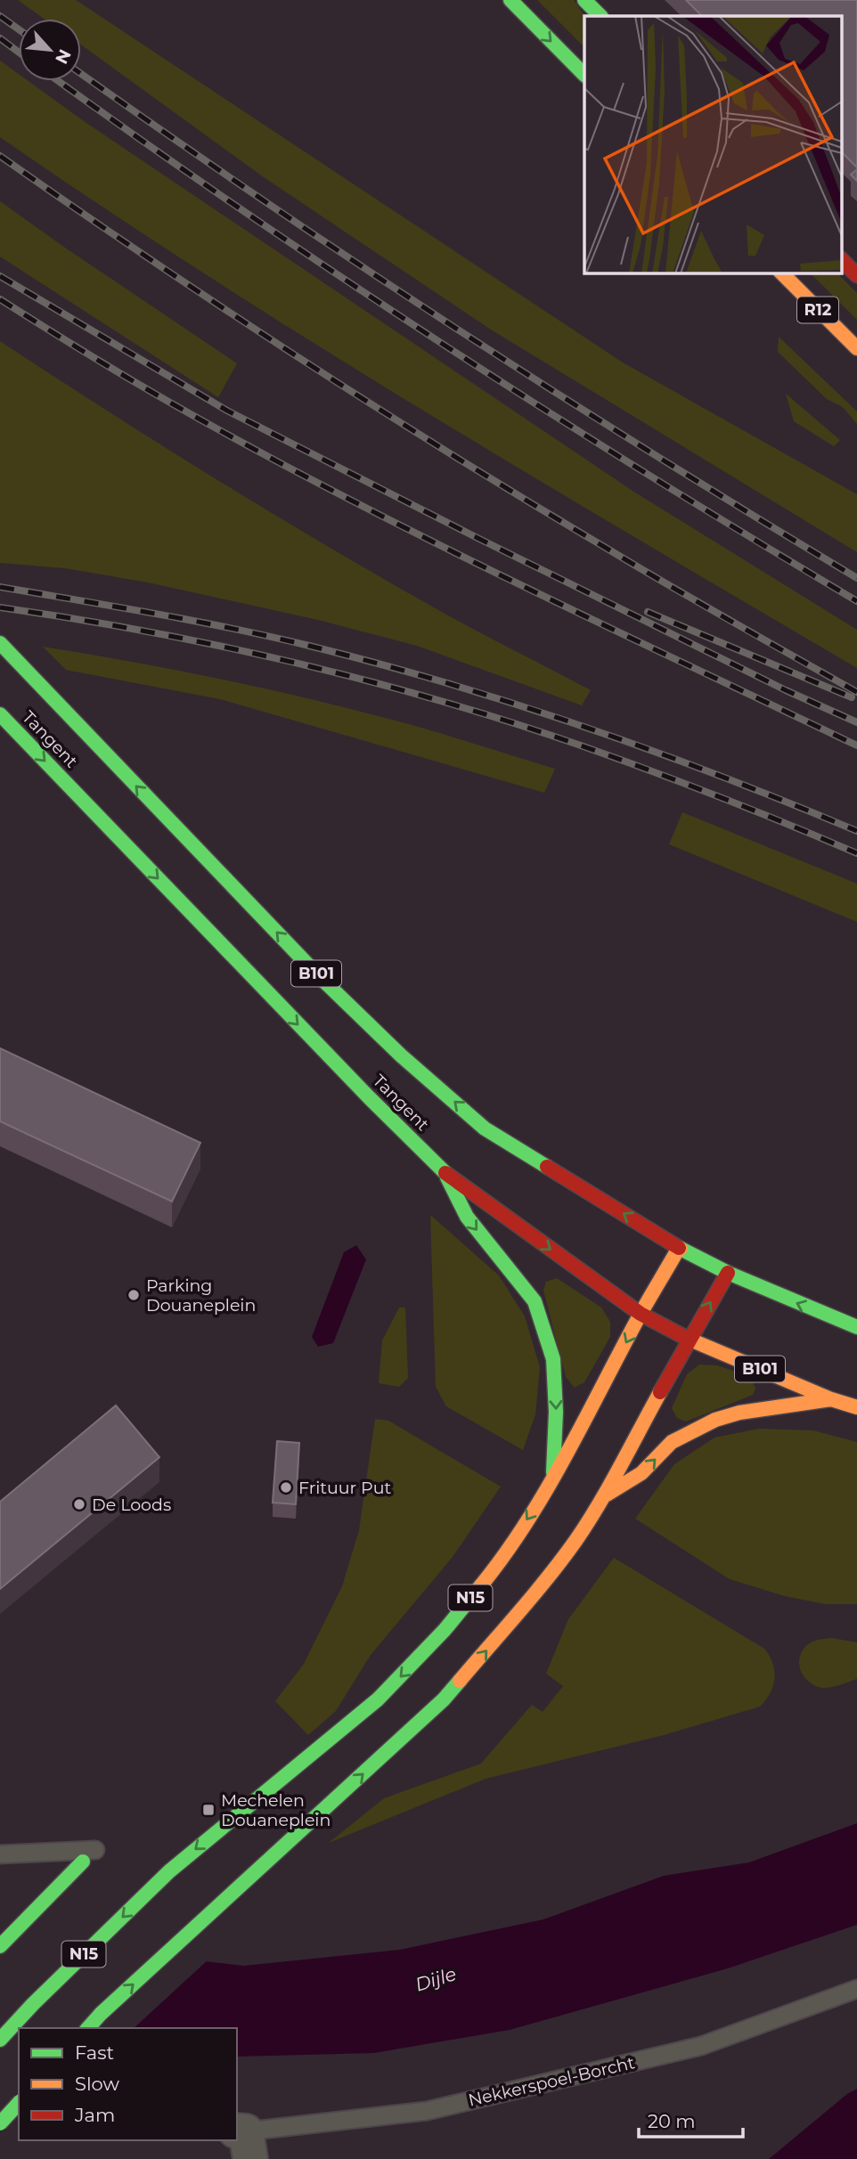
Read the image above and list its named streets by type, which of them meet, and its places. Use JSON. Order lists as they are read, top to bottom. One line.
{"streets":{"main road":["R12","Tangent","B101","N15"],"lane":["Nekkerspoel-Borcht"]},"crossings":[["Tangent","N15"]],"water":["Dijle"],"places":{"other":["Parking Douaneplein","Frituur Put","De Loods"],"transit":["Mechelen Douaneplein"]},"legend":["Fast","Slow","Jam"],"scale_bar":"20 m","north":"bottom right"}
